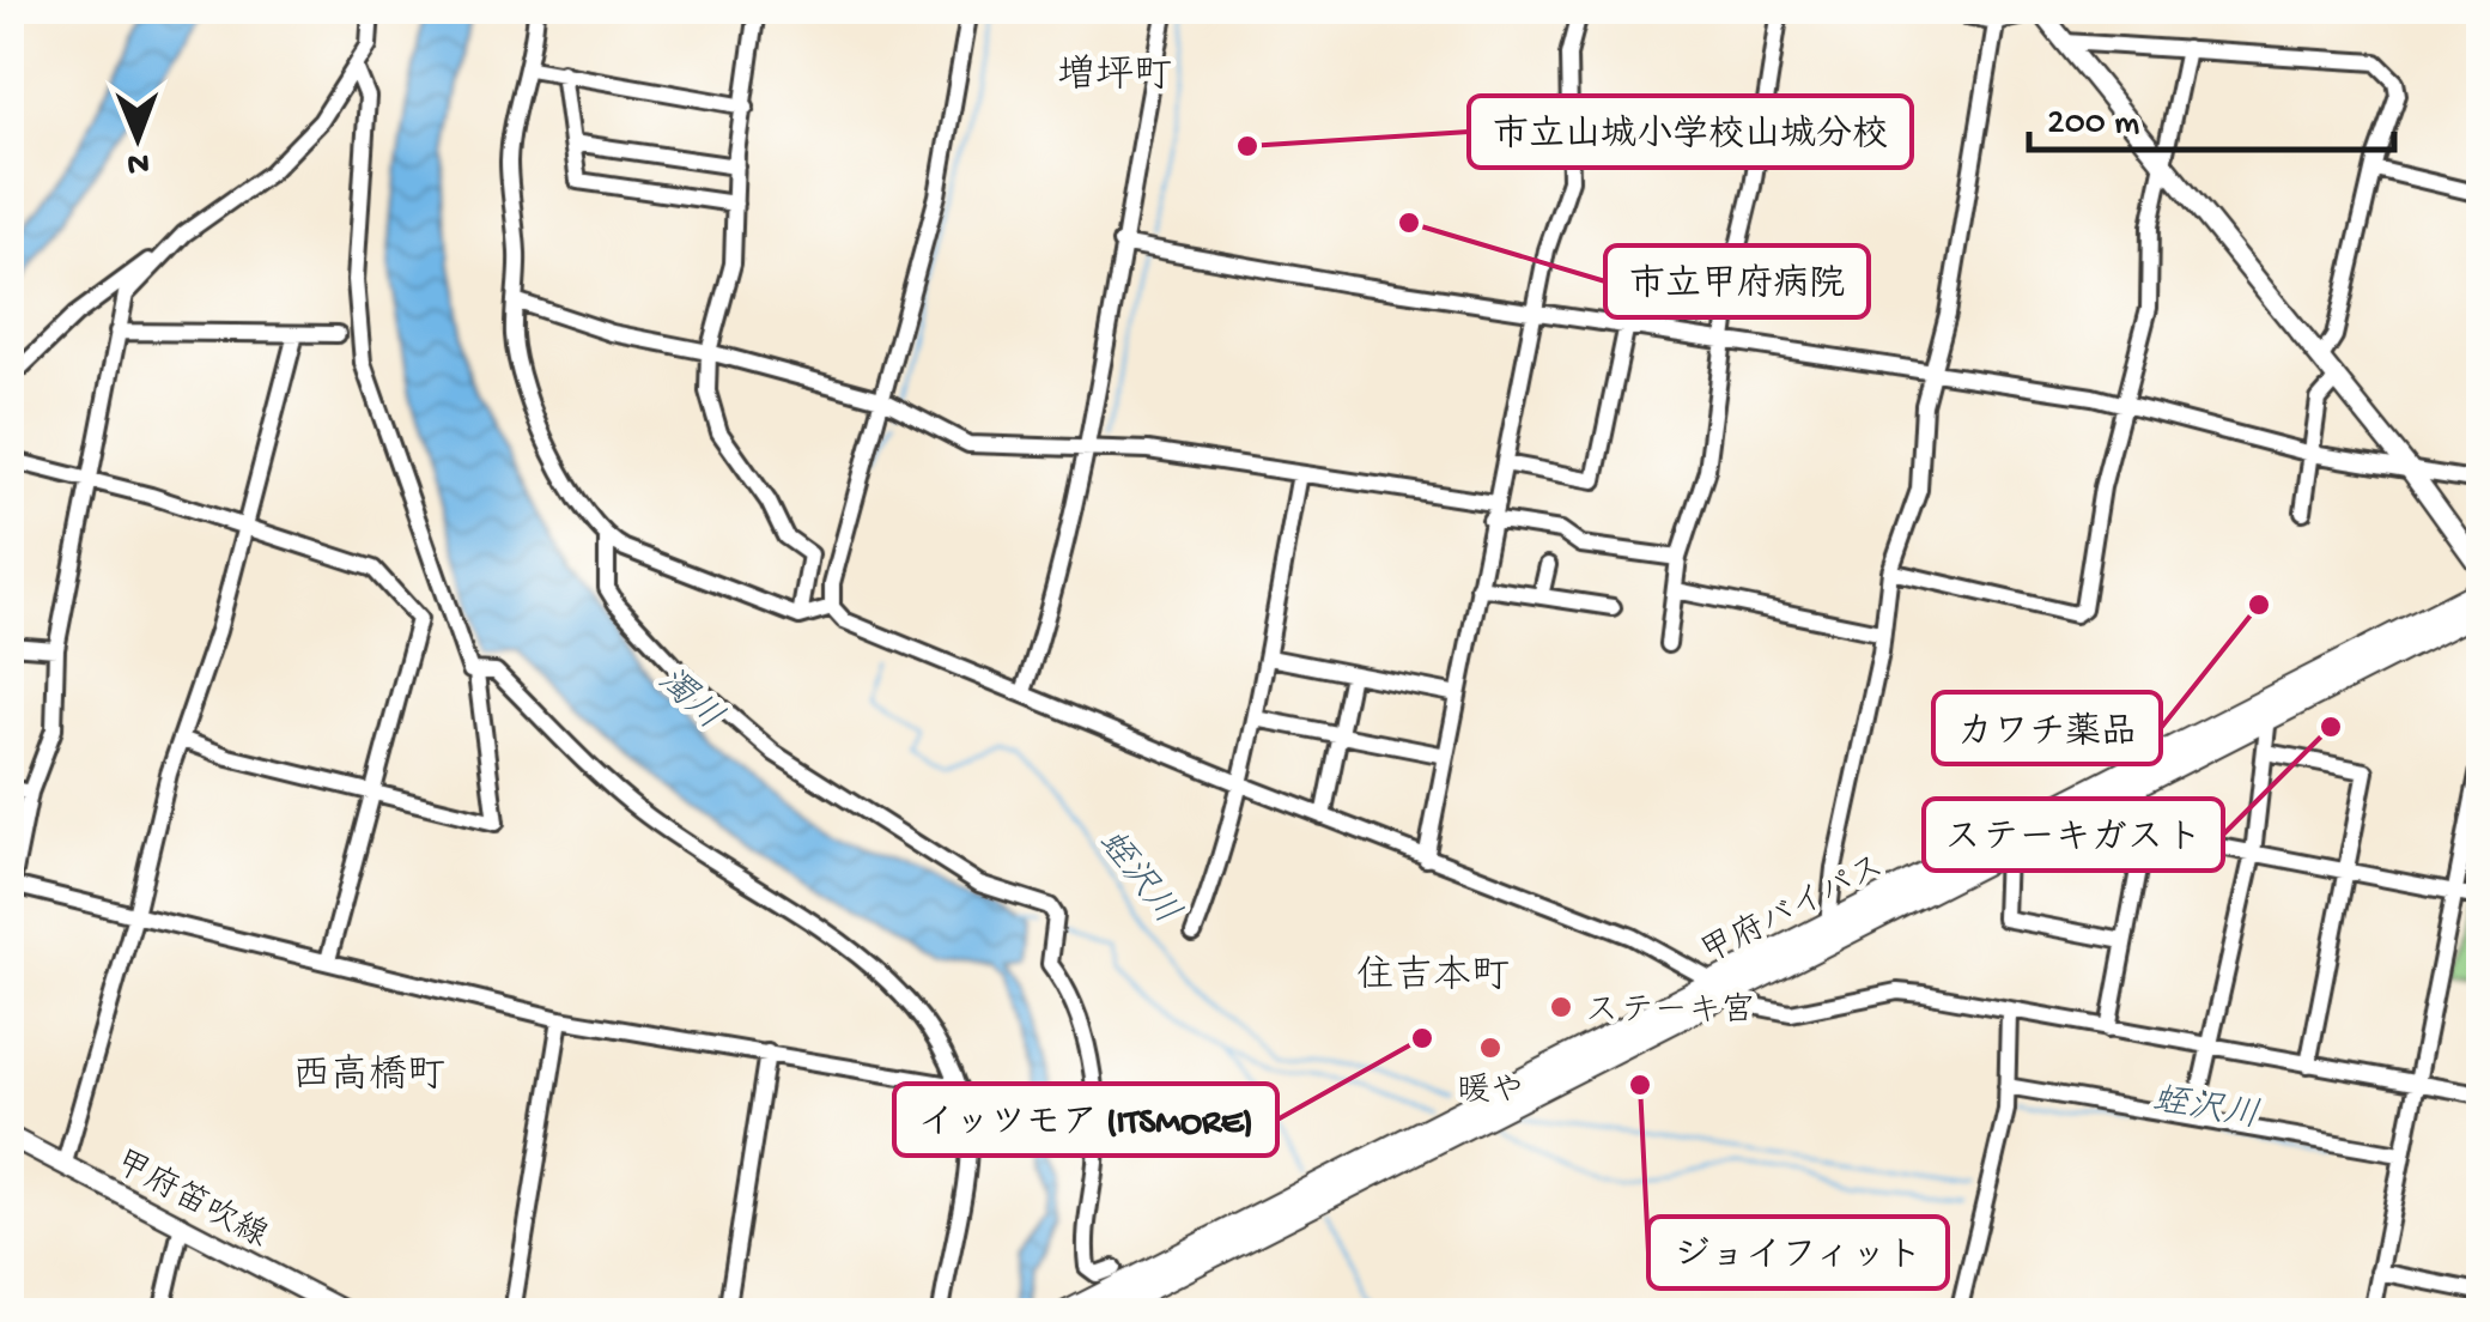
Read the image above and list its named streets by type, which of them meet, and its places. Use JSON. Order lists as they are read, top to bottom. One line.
{"streets":{"highway":["甲府バイパス"],"main road":["甲府笛吹線"]},"districts":["増坪町","住吉本町","西高橋町"],"water":["濁川","蛭沢川"],"places":["市立山城小学校山城分校","市立甲府病院","カワチ薬品","ステーキガスト","ステーキ宮","イッツモア (ITSMORE)","暖や","ジョイフィット"],"scale_bar":"200 m","north":"bottom"}
